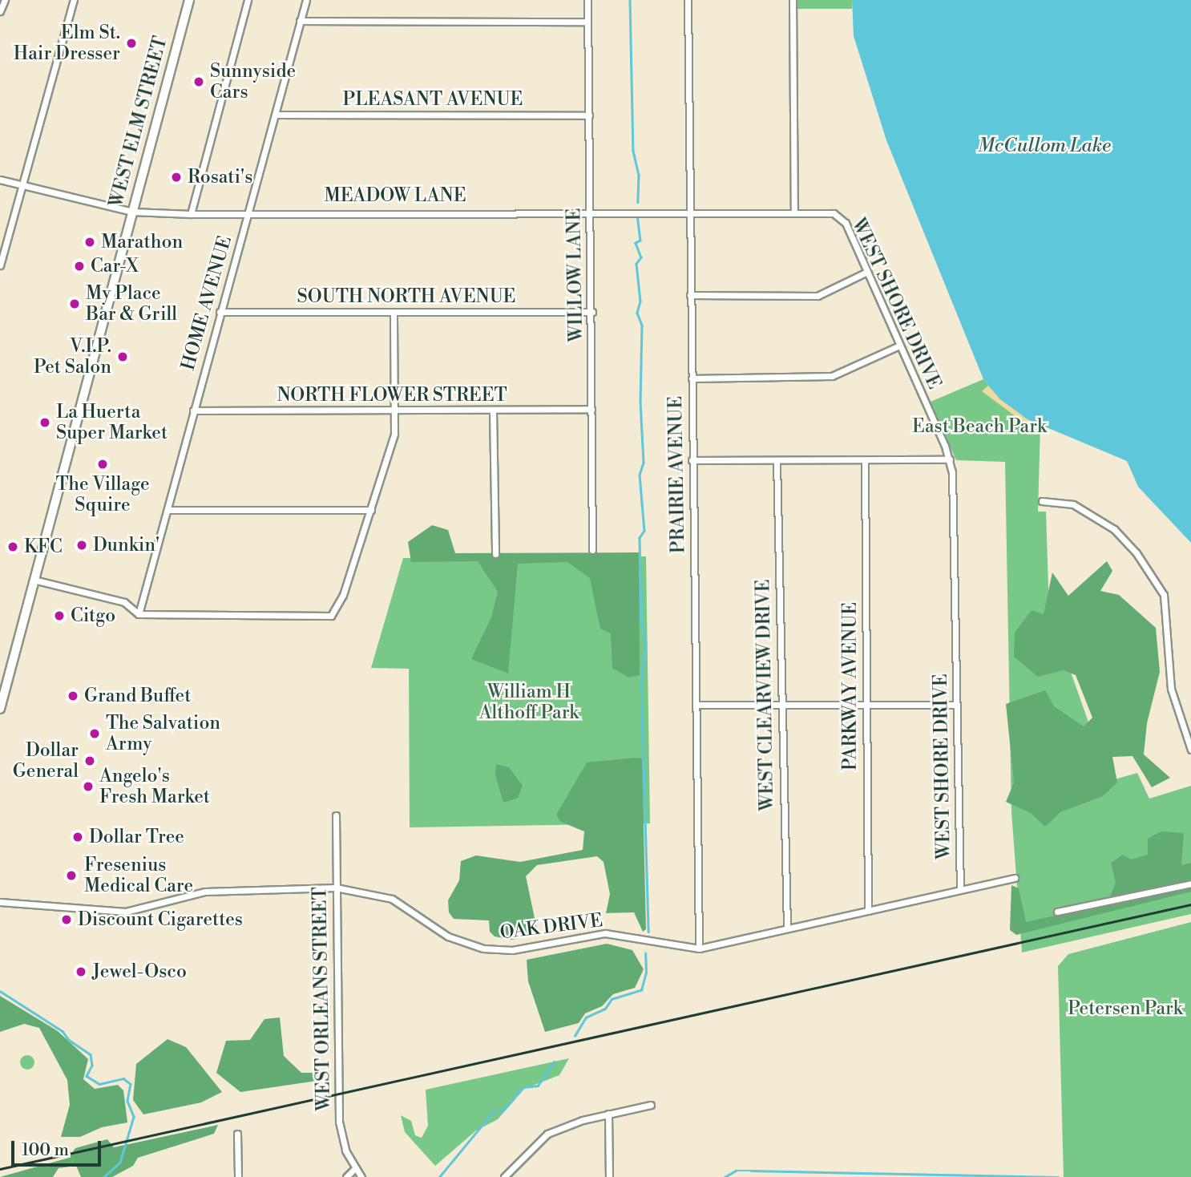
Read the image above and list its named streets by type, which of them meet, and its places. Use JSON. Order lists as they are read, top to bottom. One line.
{"streets":{"main road":["WEST ELM STREET"],"street":["PLEASANT AVENUE","MEADOW LANE","WILLOW LANE","SOUTH NORTH AVENUE","HOME AVENUE","WEST SHORE DRIVE","NORTH FLOWER STREET","PRAIRIE AVENUE","PARKWAY AVENUE","WEST CLEARVIEW DRIVE","OAK DRIVE","WEST ORLEANS STREET"]},"crossings":[["PLEASANT AVENUE","WILLOW LANE"],["PLEASANT AVENUE","HOME AVENUE"],["WEST ELM STREET","MEADOW LANE"],["MEADOW LANE","WILLOW LANE"],["MEADOW LANE","HOME AVENUE"],["MEADOW LANE","WEST SHORE DRIVE"],["MEADOW LANE","PRAIRIE AVENUE"],["WILLOW LANE","SOUTH NORTH AVENUE"],["WILLOW LANE","NORTH FLOWER STREET"],["SOUTH NORTH AVENUE","HOME AVENUE"],["HOME AVENUE","NORTH FLOWER STREET"],["WEST SHORE DRIVE","OAK DRIVE"],["PRAIRIE AVENUE","OAK DRIVE"],["PARKWAY AVENUE","OAK DRIVE"],["WEST CLEARVIEW DRIVE","OAK DRIVE"],["OAK DRIVE","WEST ORLEANS STREET"]],"water":["McCullom Lake"],"parks":["East Beach Park","William H Althoff Park","Petersen Park"],"places":["Elm St. Hair Dresser","Sunnyside Cars","Rosati's","Marathon","Car-X","My Place Bar & Grill","V.I.P. Pet Salon","La Huerta Super Market","The Village Squire","Dunkin'","KFC","Citgo","Grand Buffet","The Salvation Army","Dollar General","Angelo's Fresh Market","Dollar Tree","Fresenius Medical Care","Discount Cigarettes","Jewel-Osco"],"scale_bar":"100 m"}
